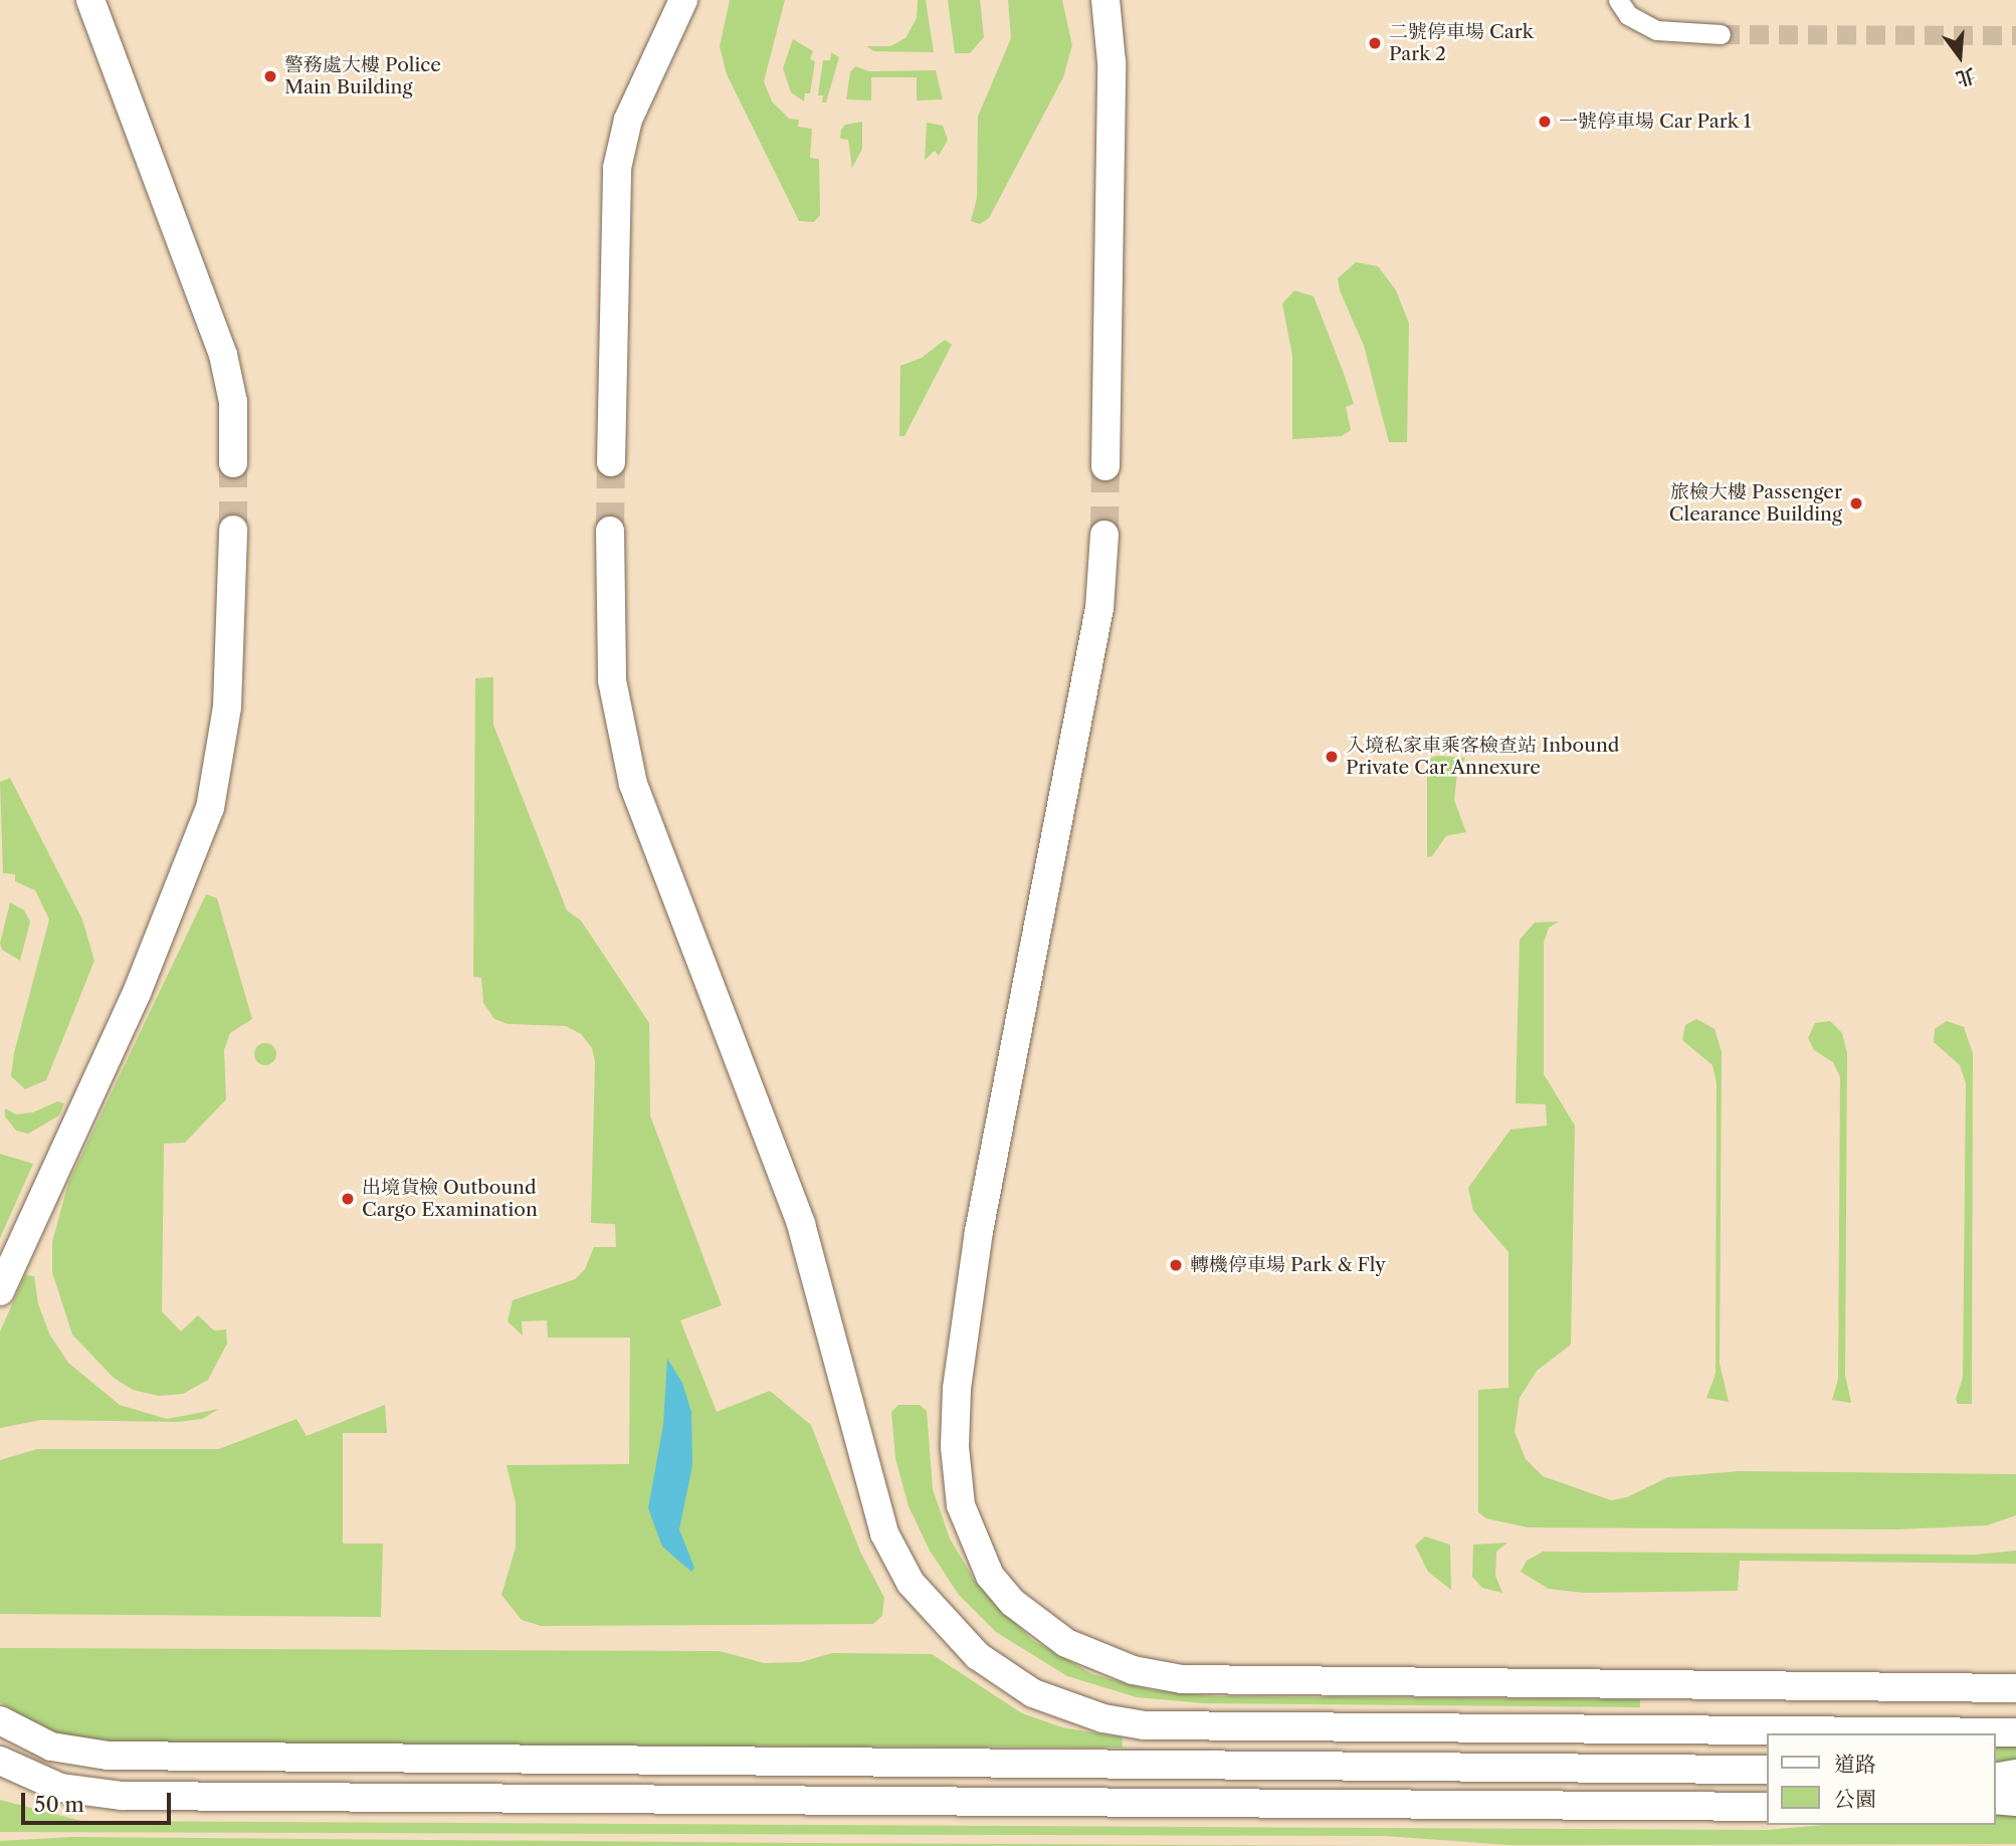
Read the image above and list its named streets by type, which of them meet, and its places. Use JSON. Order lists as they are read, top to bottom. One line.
{"places":["二號停車場 Cark Park 2","警務處大樓 Police Main Building","一號停車場 Car Park 1","旅檢大樓 Passenger Clearance Building","入境私家車乘客檢查站 Inbound Private Car Annexure","出境貨檢 Outbound Cargo Examination","轉機停車場 Park & Fly"],"legend":["道路","公園"],"scale_bar":"50 m","north":"bottom"}
